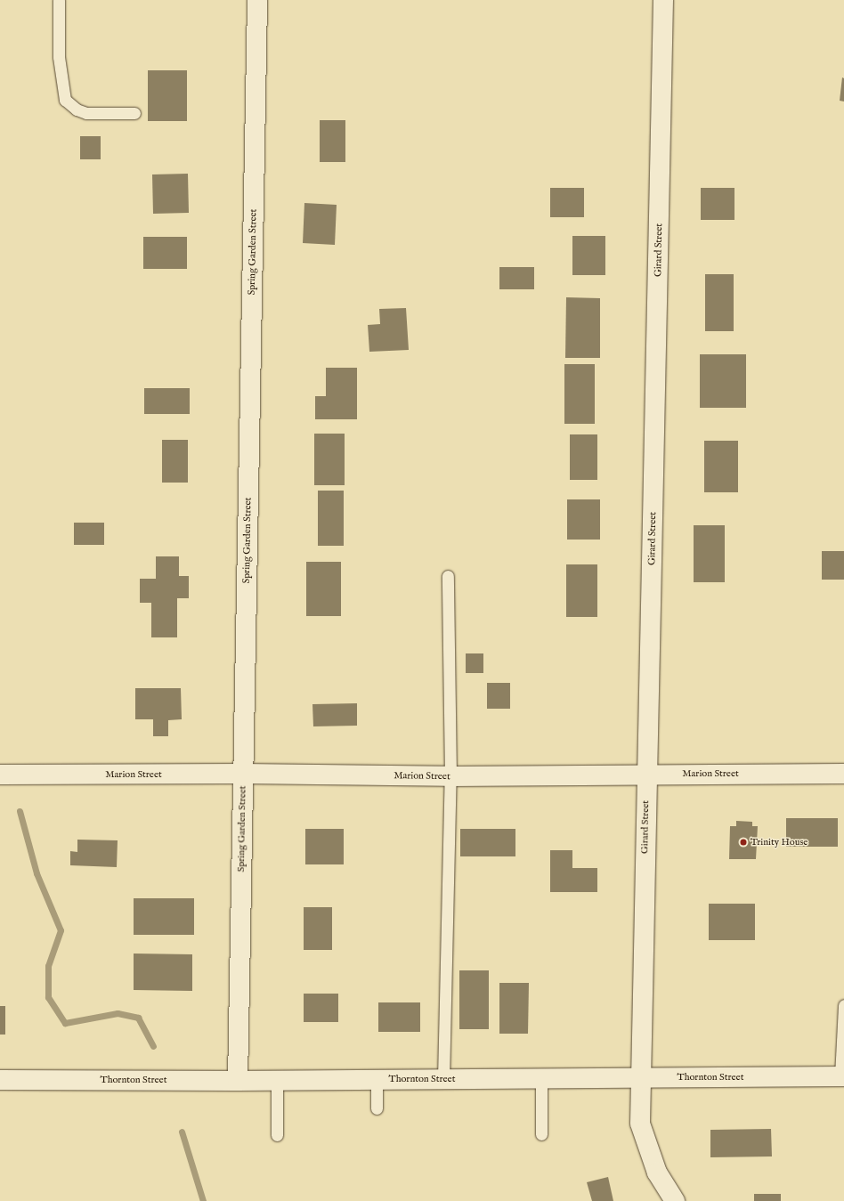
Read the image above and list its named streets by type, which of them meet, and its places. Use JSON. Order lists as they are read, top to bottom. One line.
{"streets":{"street":["Girard Street","Spring Garden Street","Marion Street","Thornton Street"]},"crossings":[["Girard Street","Marion Street"],["Girard Street","Thornton Street"],["Spring Garden Street","Marion Street"],["Spring Garden Street","Thornton Street"]],"places":["Trinity House"]}
